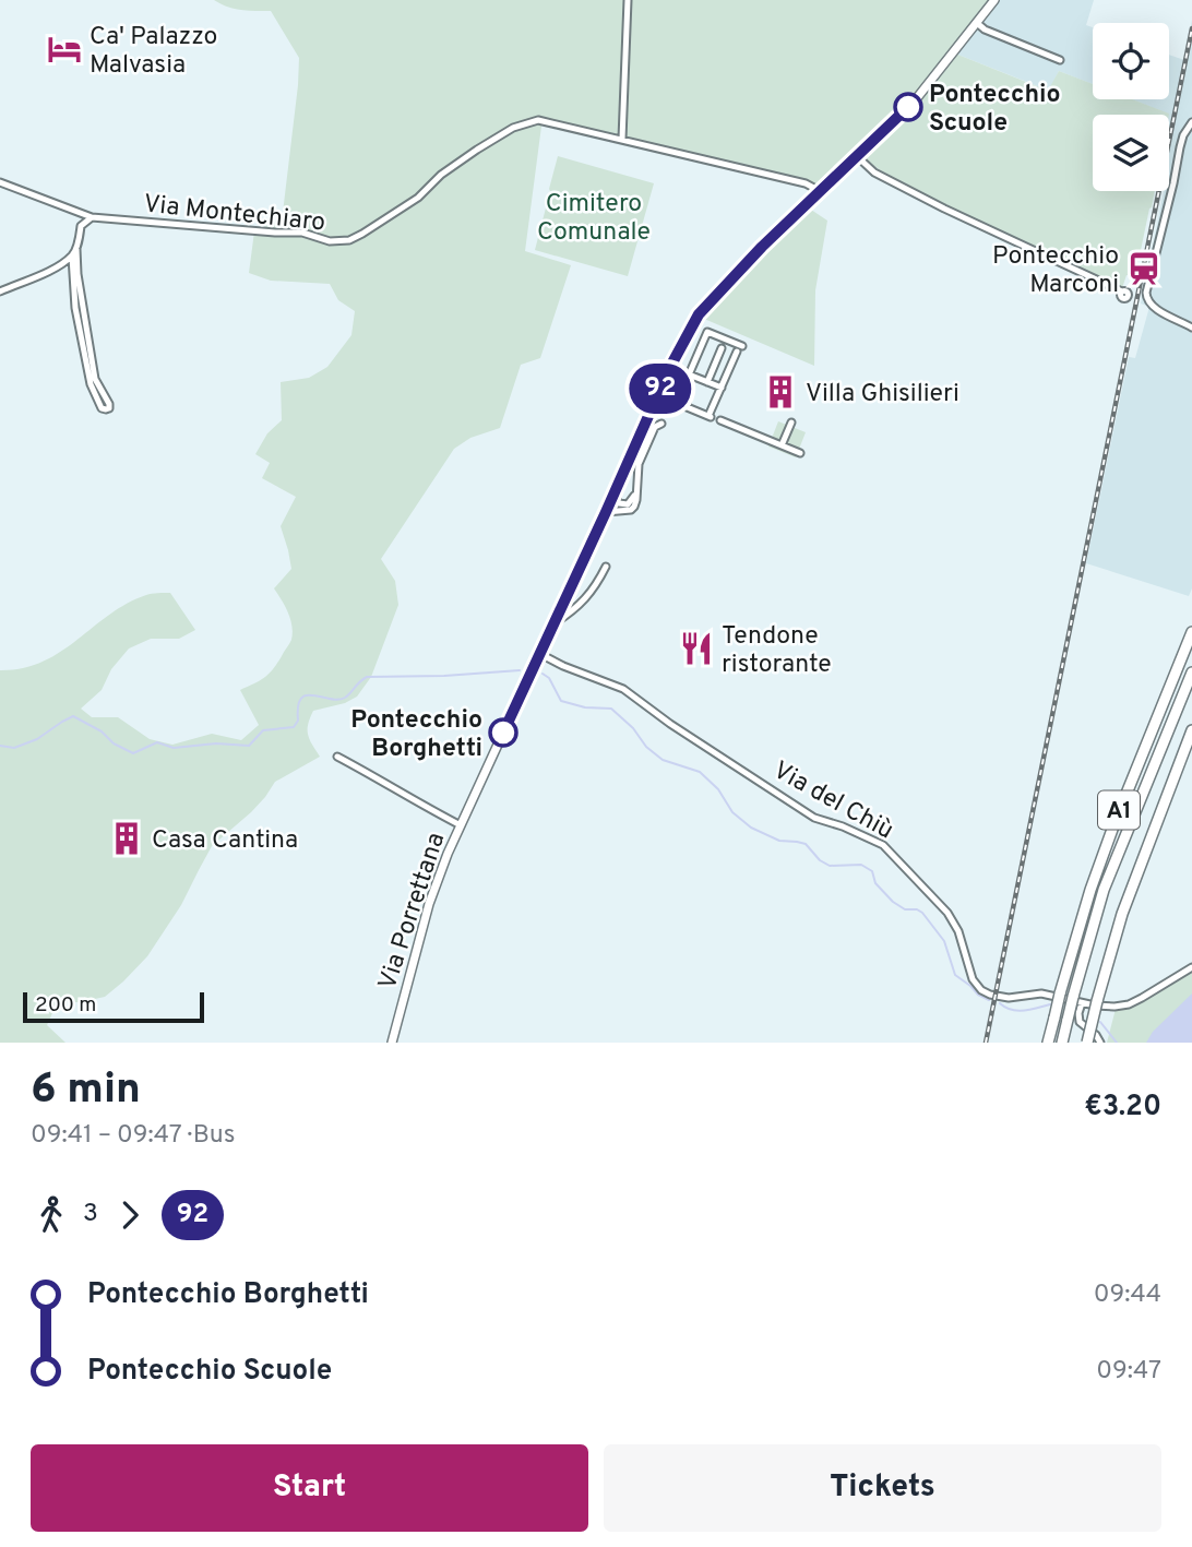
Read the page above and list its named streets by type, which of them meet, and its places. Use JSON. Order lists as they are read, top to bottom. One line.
{"streets":{"highway":["A1"],"main road":["Via Porrettana"],"street":["Via Montechiaro","Via del Chiù"]},"crossings":[["Via Montechiaro","Via Porrettana"],["Via del Chiù","A1"],["Via del Chiù","Via Porrettana"]],"parks":["Cimitero Comunale"],"places":{"hotel":["Ca' Palazzo Malvasia"],"other":["Pontecchio Scuole","Pontecchio Borghetti"],"station":["Pontecchio Marconi"],"building":["Villa Ghisilieri","Casa Cantina"],"restaurant":["Tendone ristorante"]},"lines":["bus line 92"],"scale_bar":"200 m","page":{"on_map":"92","scale":"200 m","heading":["6 min","09:41 – 09:47 · Bus","€3.20"],"legs":["3","92"],"list":[{"name":"Pontecchio Borghetti","value":"09:44"},{"name":"Pontecchio Scuole","value":"09:47"}],"buttons":["Start","Tickets"]}}
